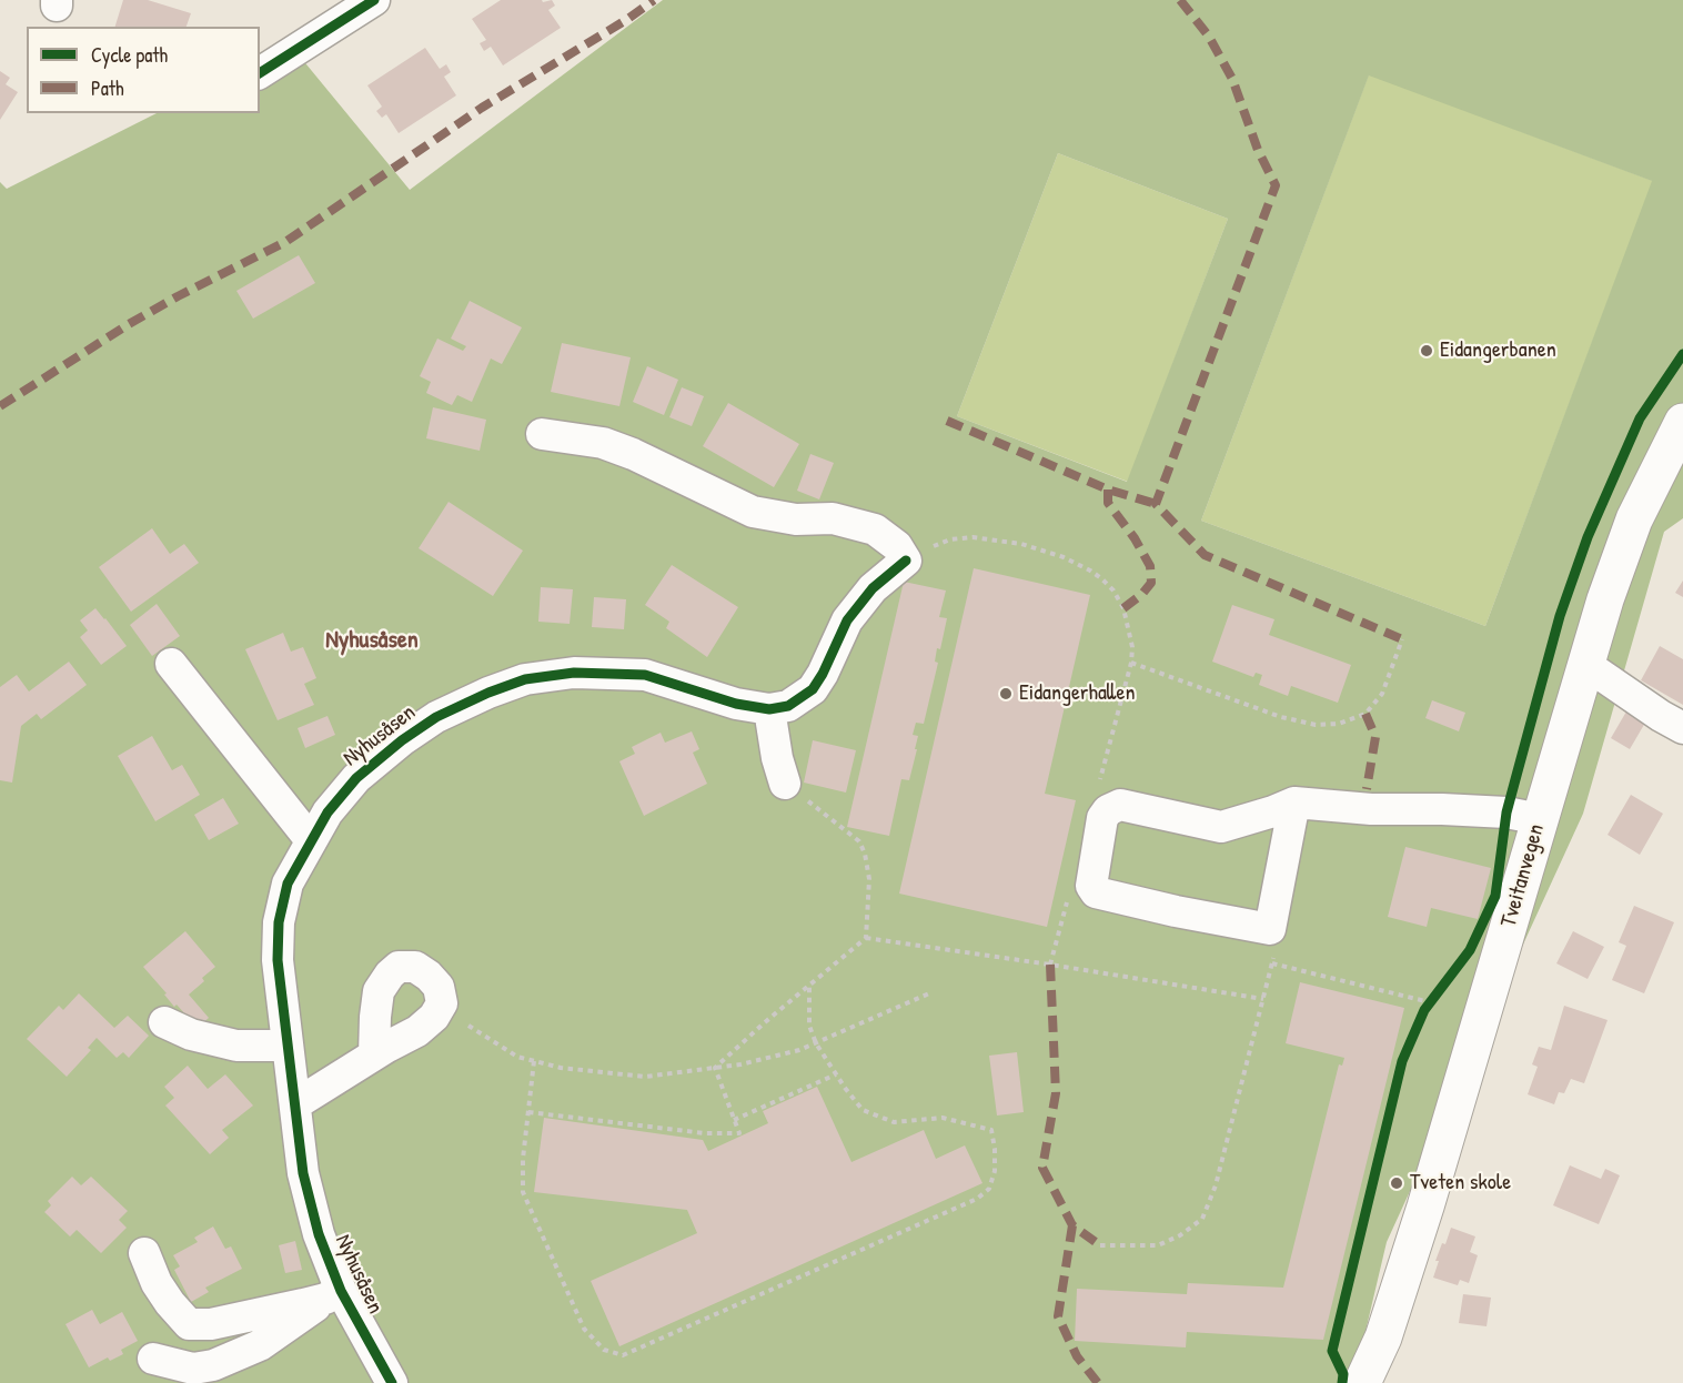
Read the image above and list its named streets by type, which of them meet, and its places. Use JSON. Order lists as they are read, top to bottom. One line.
{"streets":{"main road":["Tveitanvegen"],"street":["Nyhusåsen"]},"districts":["Nyhusåsen"],"places":["Eidangerbanen","Eidangerhallen","Tveten skole"],"legend":["Cycle path","Path"]}
